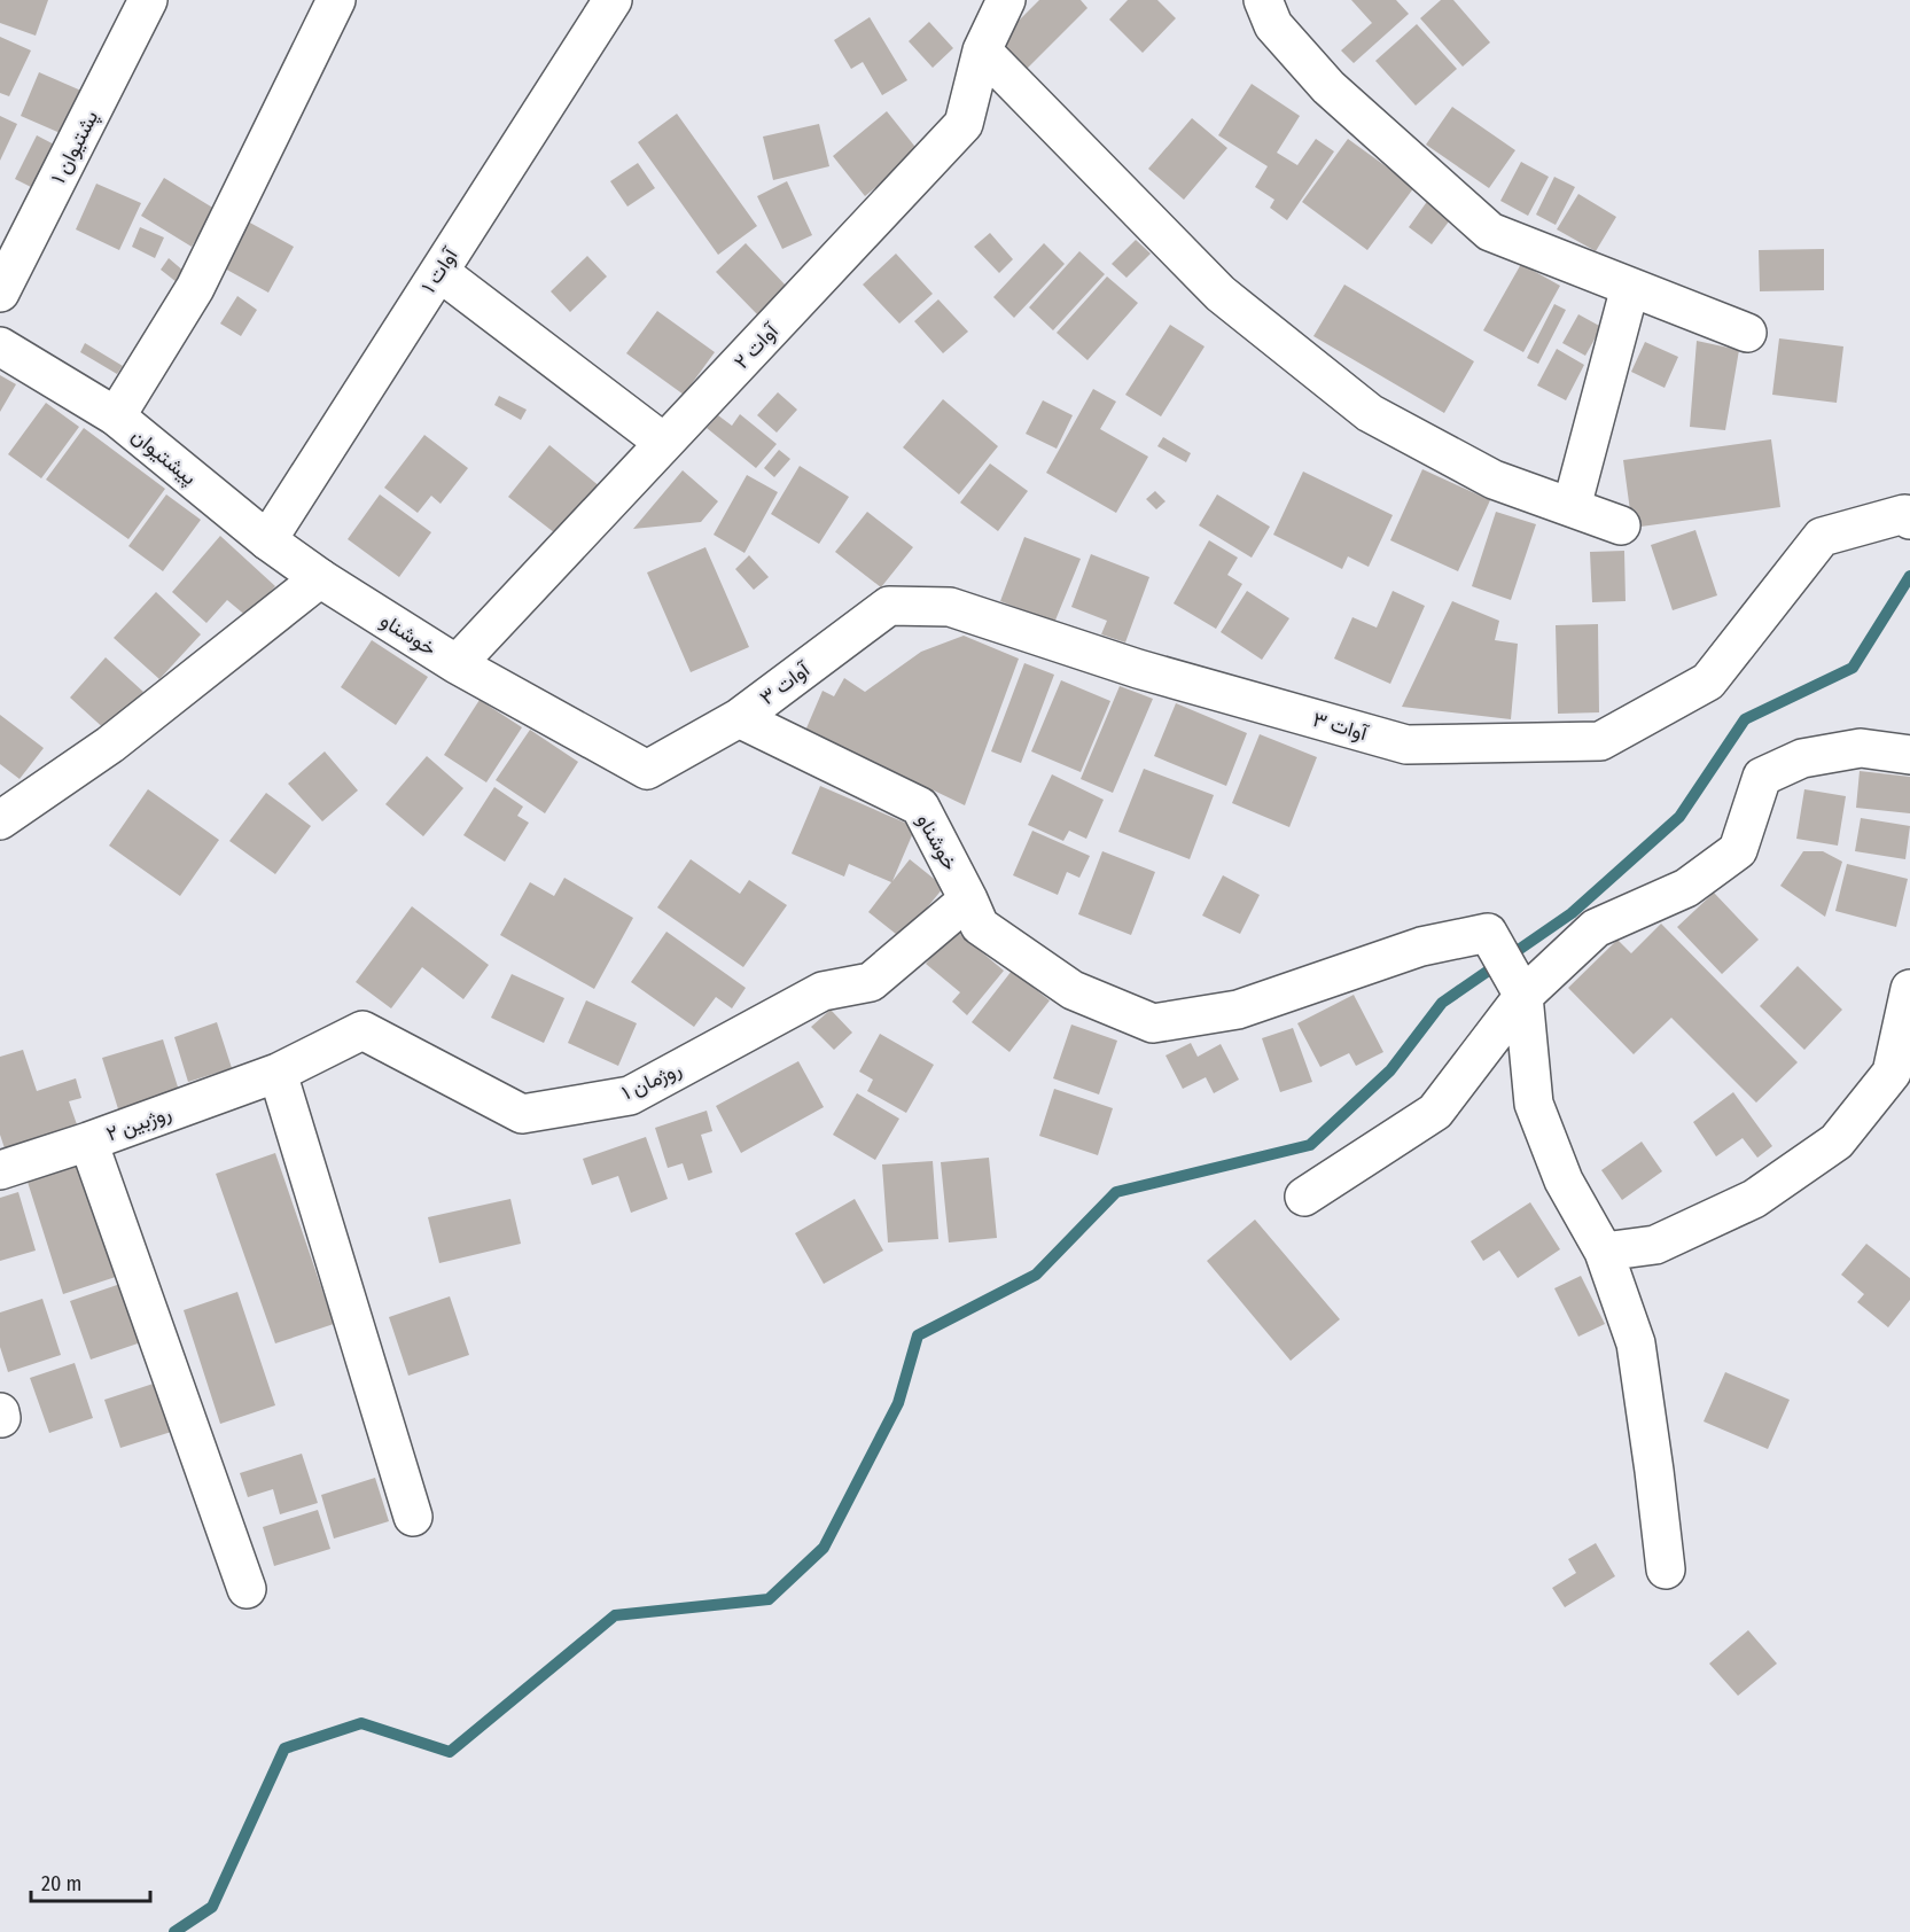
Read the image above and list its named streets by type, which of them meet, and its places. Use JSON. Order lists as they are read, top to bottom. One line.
{"streets":{"street":["پشتیوان ۱","آوات ۱","آوات ۲","پیشتیوان","خوشناو","آوات ۳","روژمان ۱","روژبین ۲"]},"crossings":[["آوات ۱","پیشتیوان"],["آوات ۲","خوشناو"],["پیشتیوان","خوشناو"],["خوشناو","آوات ۳"],["خوشناو","روژمان ۱"],["روژمان ۱","روژبین ۲"]],"scale_bar":"20 m"}
